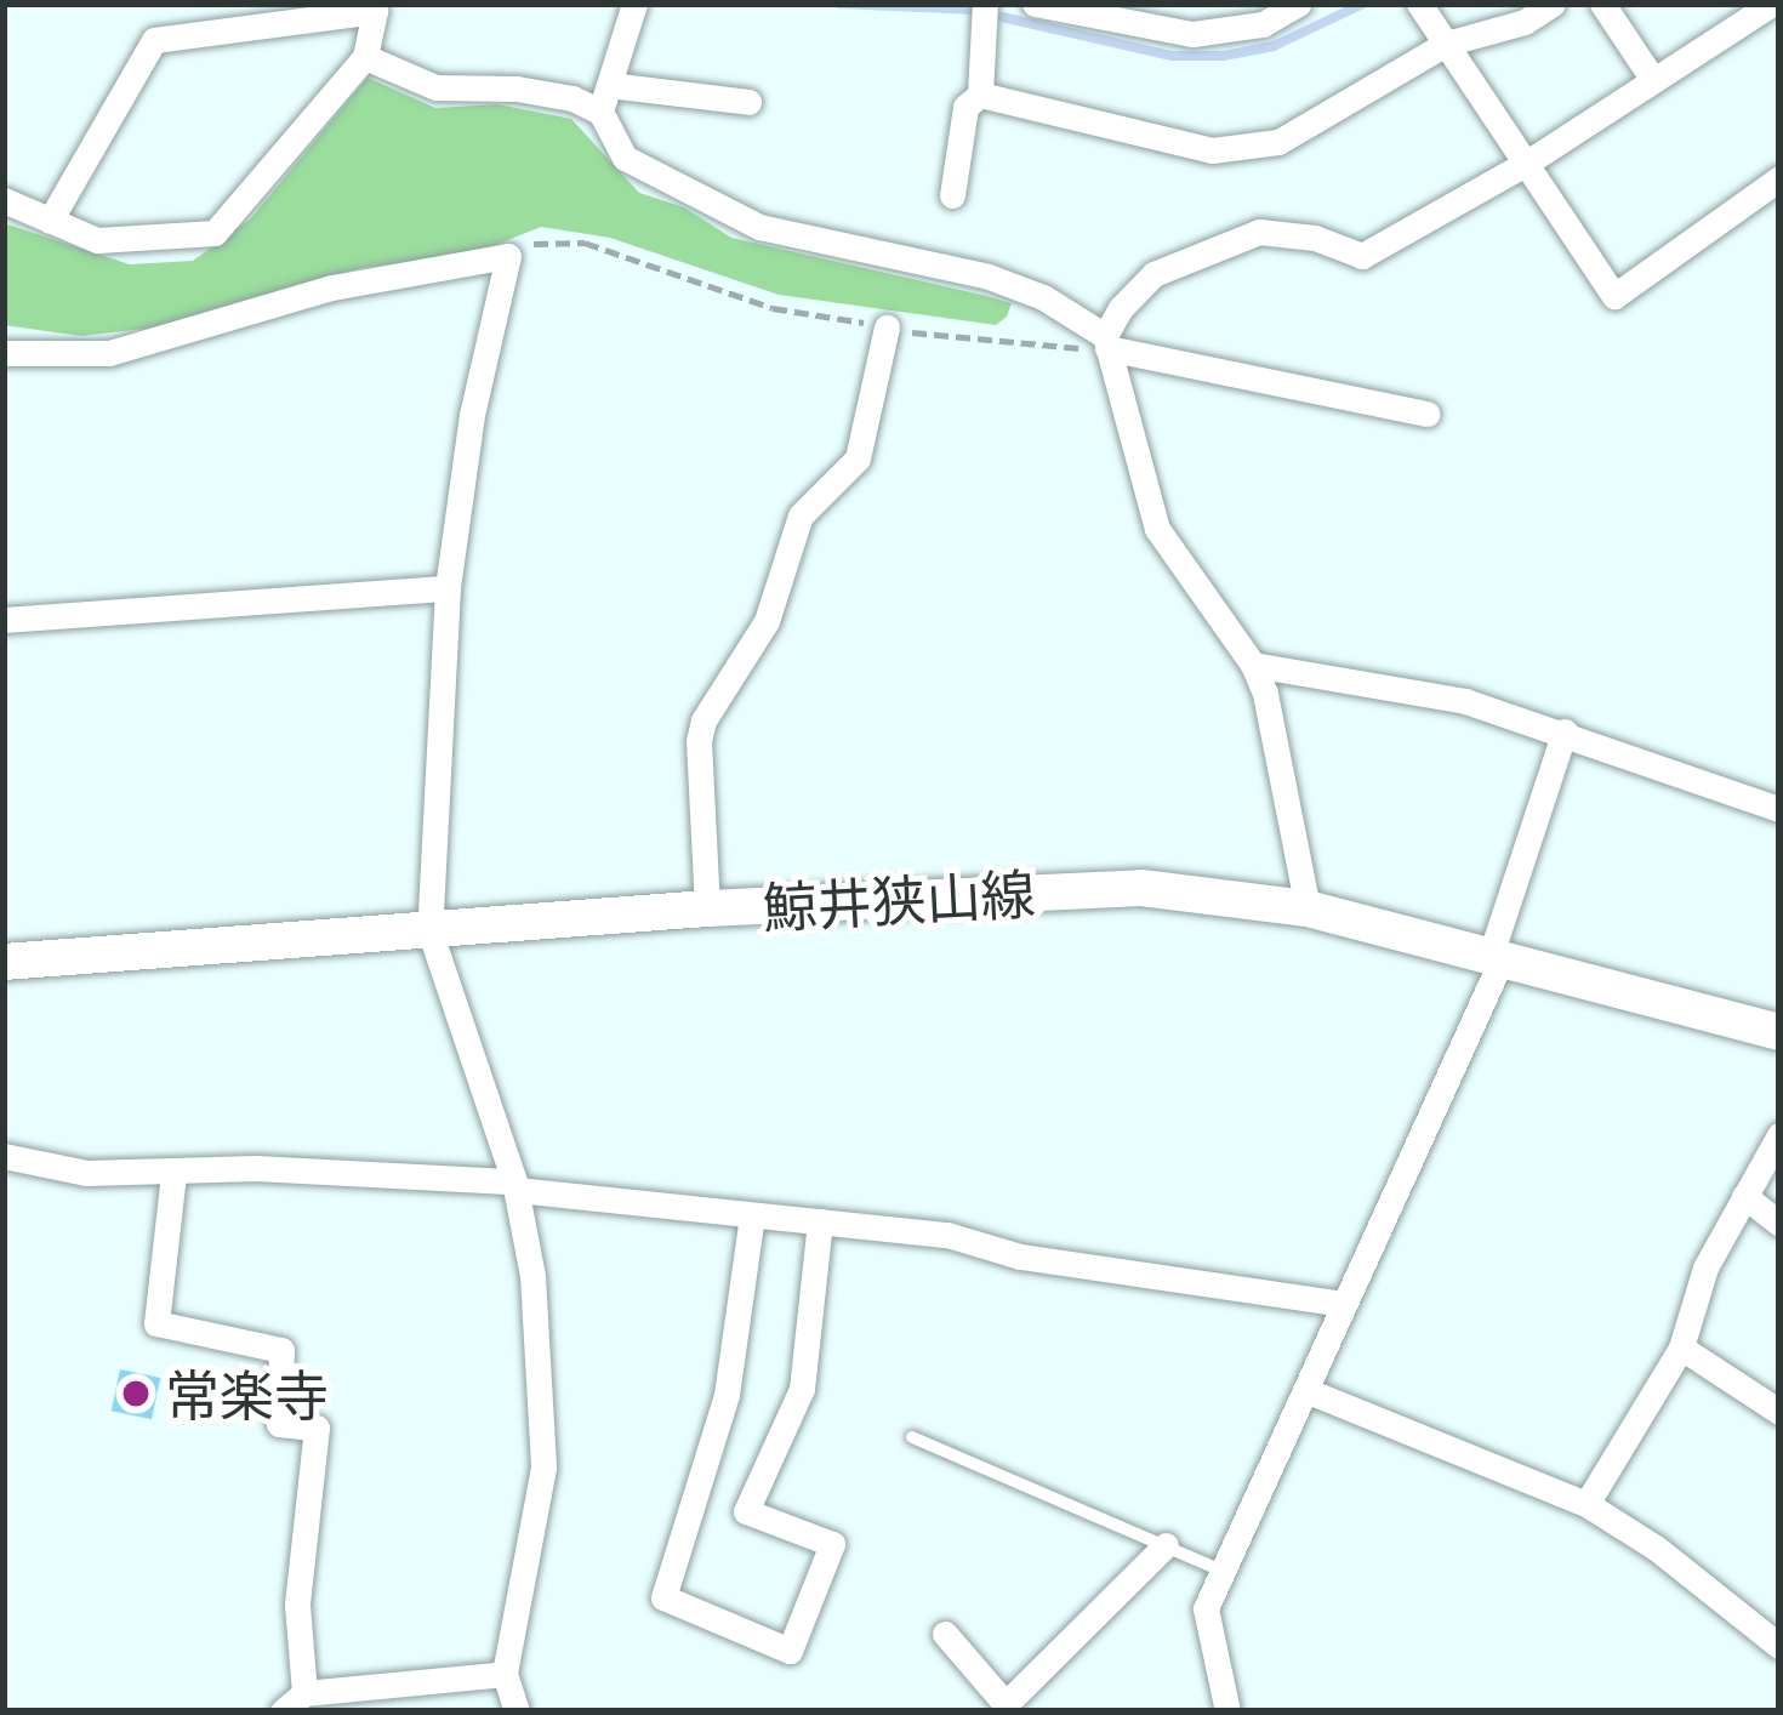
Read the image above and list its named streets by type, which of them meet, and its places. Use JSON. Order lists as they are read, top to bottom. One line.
{"streets":{"main road":["鯨井狭山線"]},"places":["常楽寺"]}
